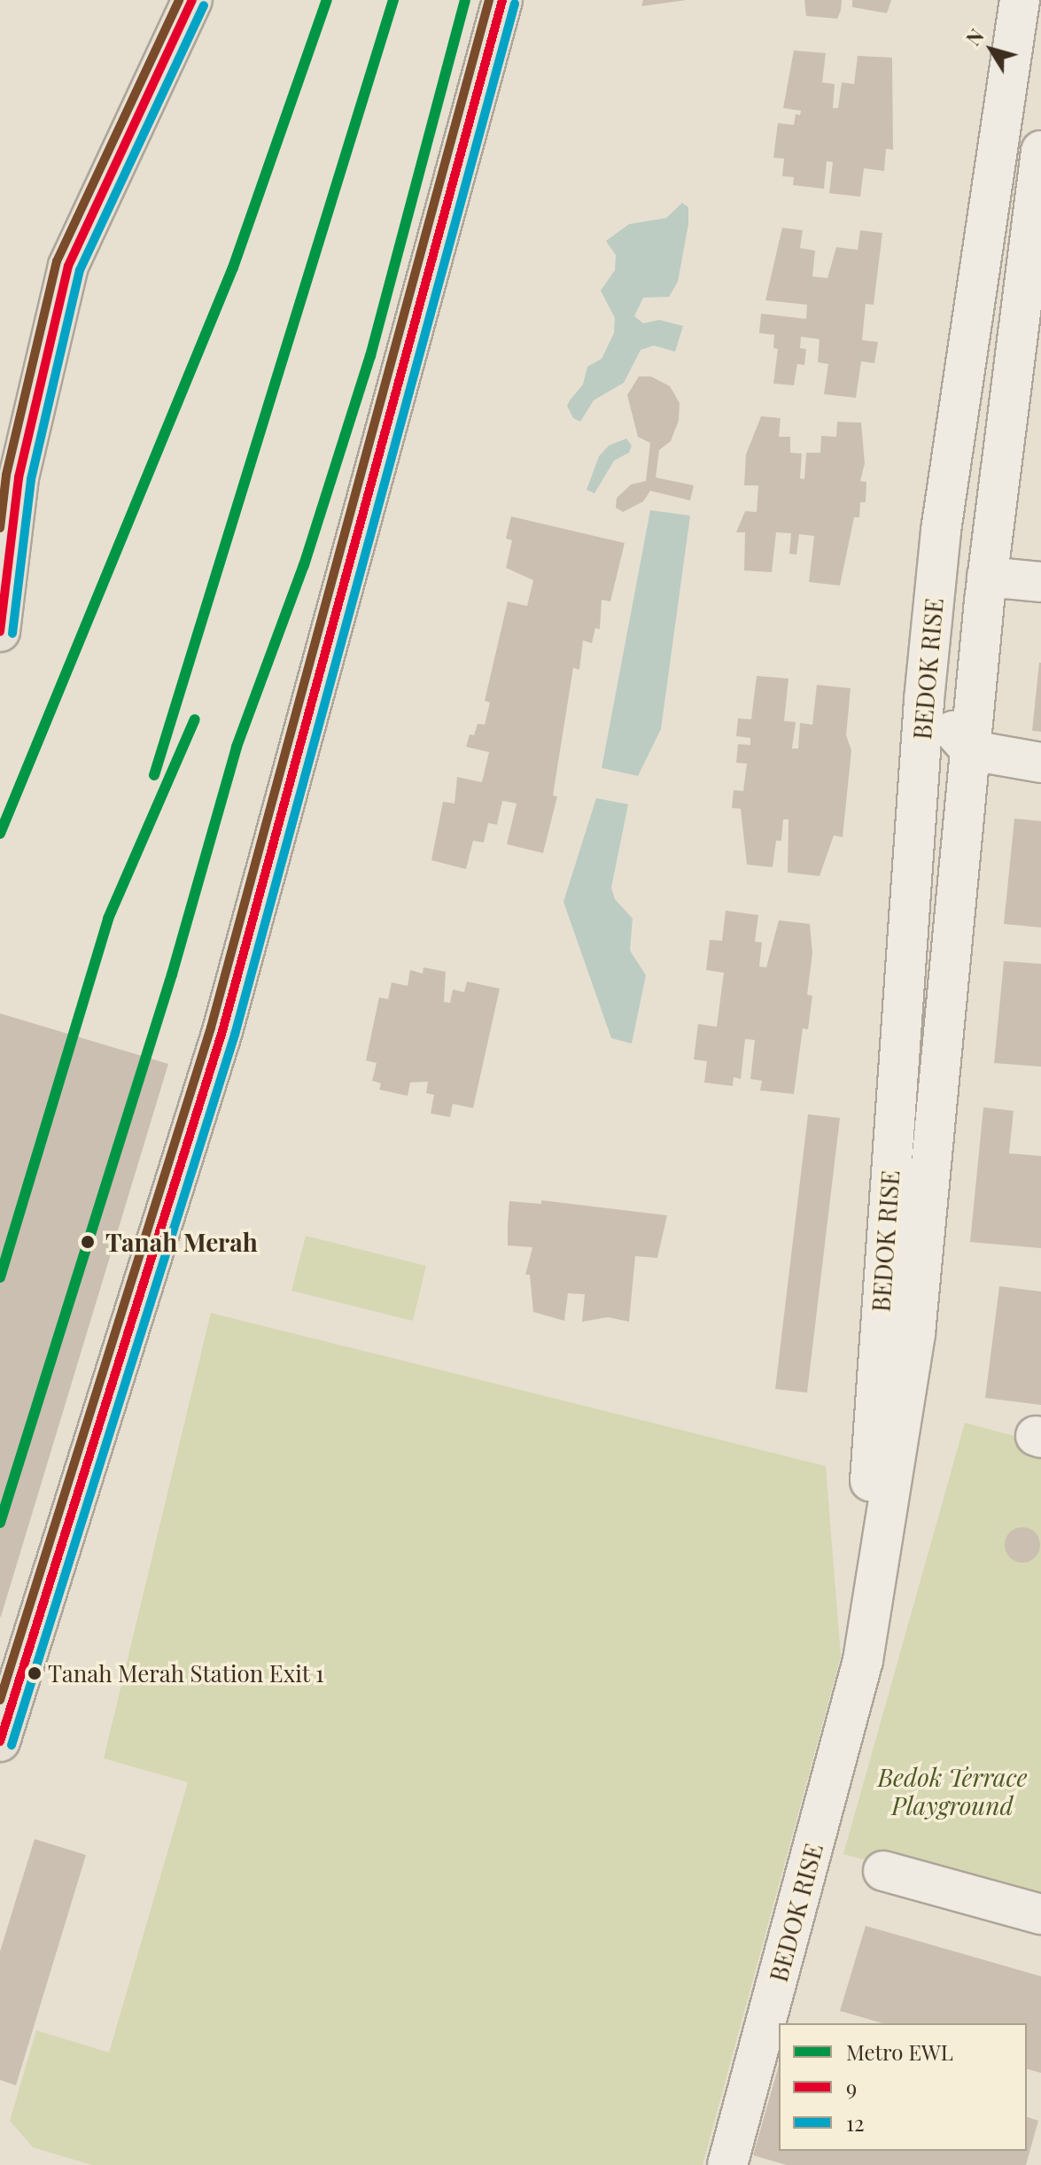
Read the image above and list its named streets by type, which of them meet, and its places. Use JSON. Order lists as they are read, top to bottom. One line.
{"streets":{"street":["BEDOK RISE"]},"parks":["Bedok Terrace Playground"],"places":["Tanah Merah","Tanah Merah Station Exit 1"],"lines":["metro line EWL","transit line 9","transit line 12"],"legend":["Metro EWL","9","12"],"north":"top left"}
